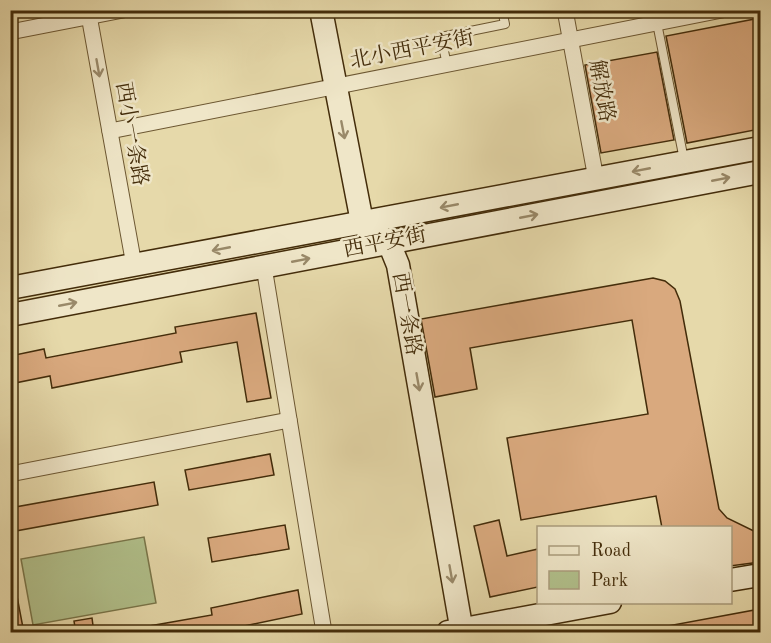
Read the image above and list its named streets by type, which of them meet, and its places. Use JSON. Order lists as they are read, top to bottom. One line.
{"streets":{"main road":["西平安街","西一条路"],"street":["北小西平安街","解放路","西小一条路"]},"crossings":[["北小西平安街","解放路"],["北小西平安街","西小一条路"],["解放路","西平安街"],["西小一条路","西平安街"],["西平安街","西一条路"]],"one_way":["西小一条路","西一条路"],"legend":["Road","Park"]}
